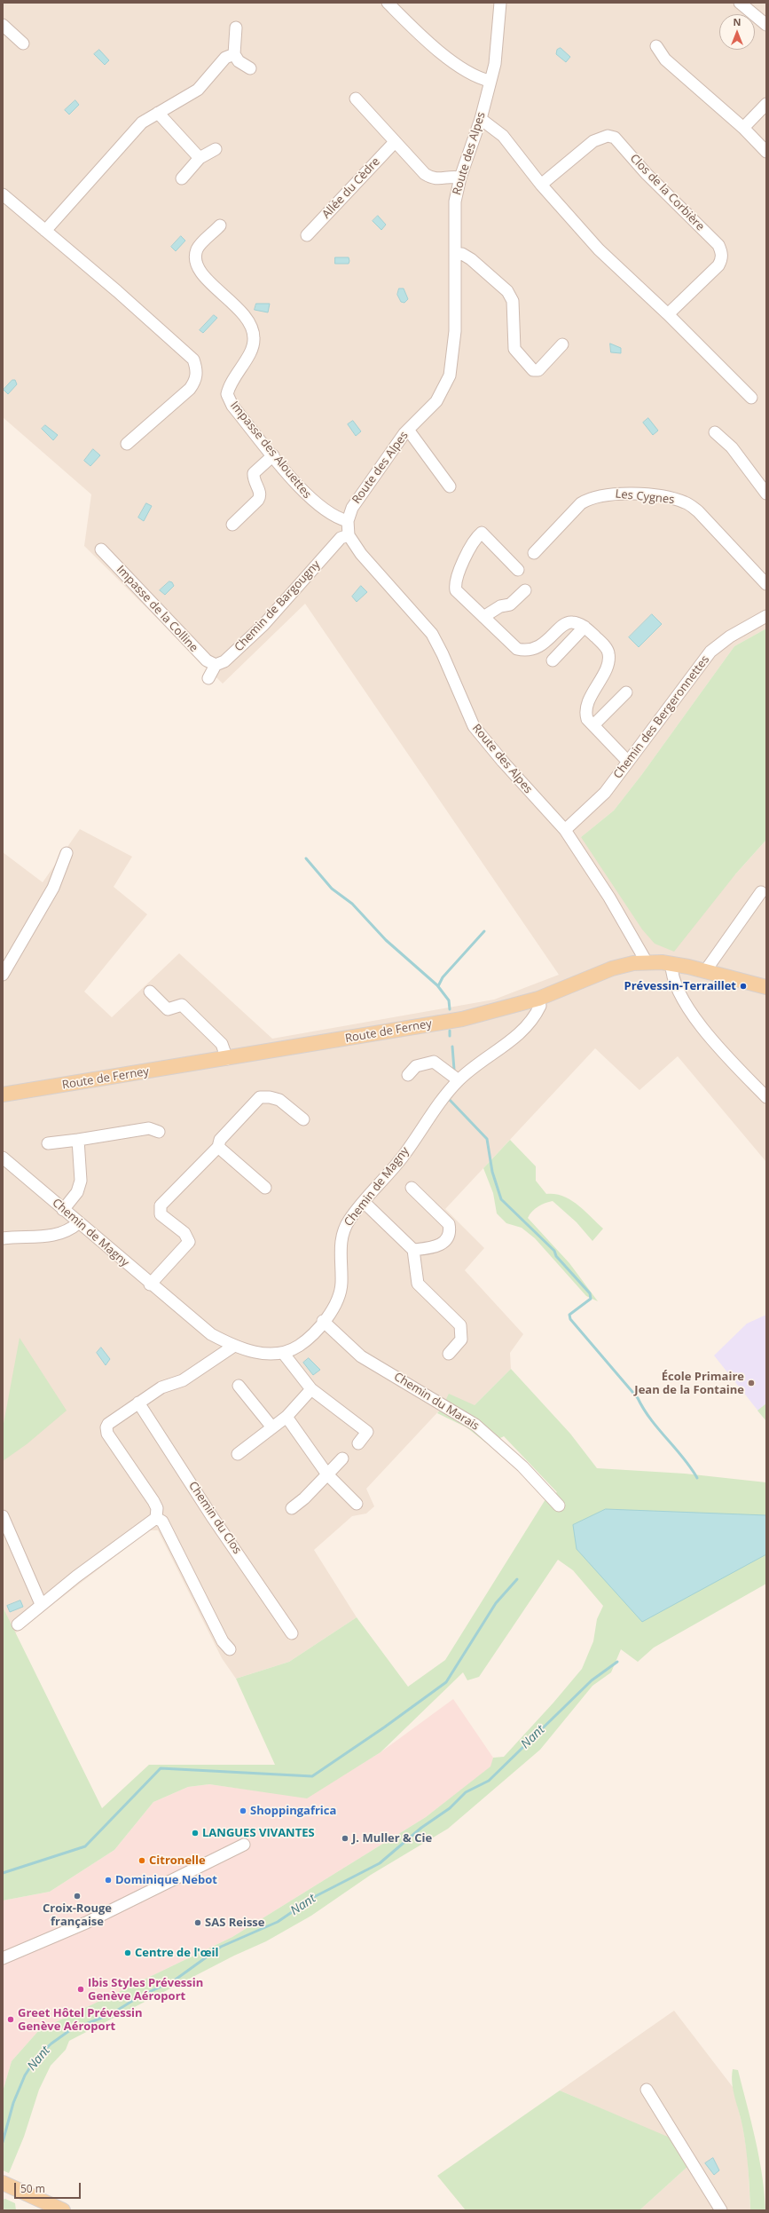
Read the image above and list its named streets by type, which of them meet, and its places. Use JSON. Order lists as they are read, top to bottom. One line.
{"streets":{"main road":["Route de Ferney"],"street":["Route des Alpes","Allée du Cèdre","Clos de la Corbière","Impasse des Alouettes","Les Cygnes","Chemin de Bargougny","Impasse de la Colline","Chemin des Bergeronnettes","Chemin de Magny","Chemin du Marais","Chemin du Clos"]},"crossings":[["Route des Alpes","Impasse des Alouettes"],["Route des Alpes","Chemin de Bargougny"],["Route des Alpes","Chemin des Bergeronnettes"],["Route des Alpes","Route de Ferney"],["Chemin de Bargougny","Impasse de la Colline"],["Route de Ferney","Chemin de Magny"],["Chemin de Magny","Chemin du Marais"]],"water":["Nant"],"places":["Prévessin-Terraillet","École Primaire Jean de la Fontaine","Shoppingafrica","LANGUES VIVANTES","J. Muller & Cie","Citronelle","Dominique Nebot","Croix-Rouge française","SAS Reisse","Centre de l'œil","Ibis Styles Prévessin Genève Aéroport","Greet Hôtel Prévessin Genève Aéroport"],"scale_bar":"50 m","north":"top"}
